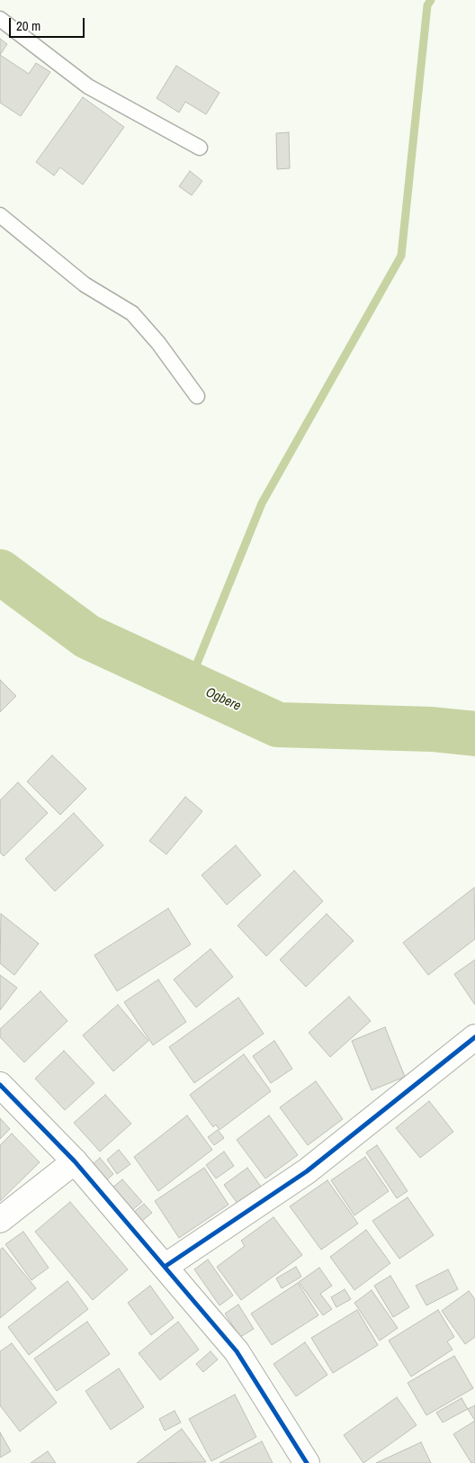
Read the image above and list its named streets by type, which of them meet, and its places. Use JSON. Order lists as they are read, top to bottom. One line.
{"water":["Ogbere"],"scale_bar":"20 m"}
